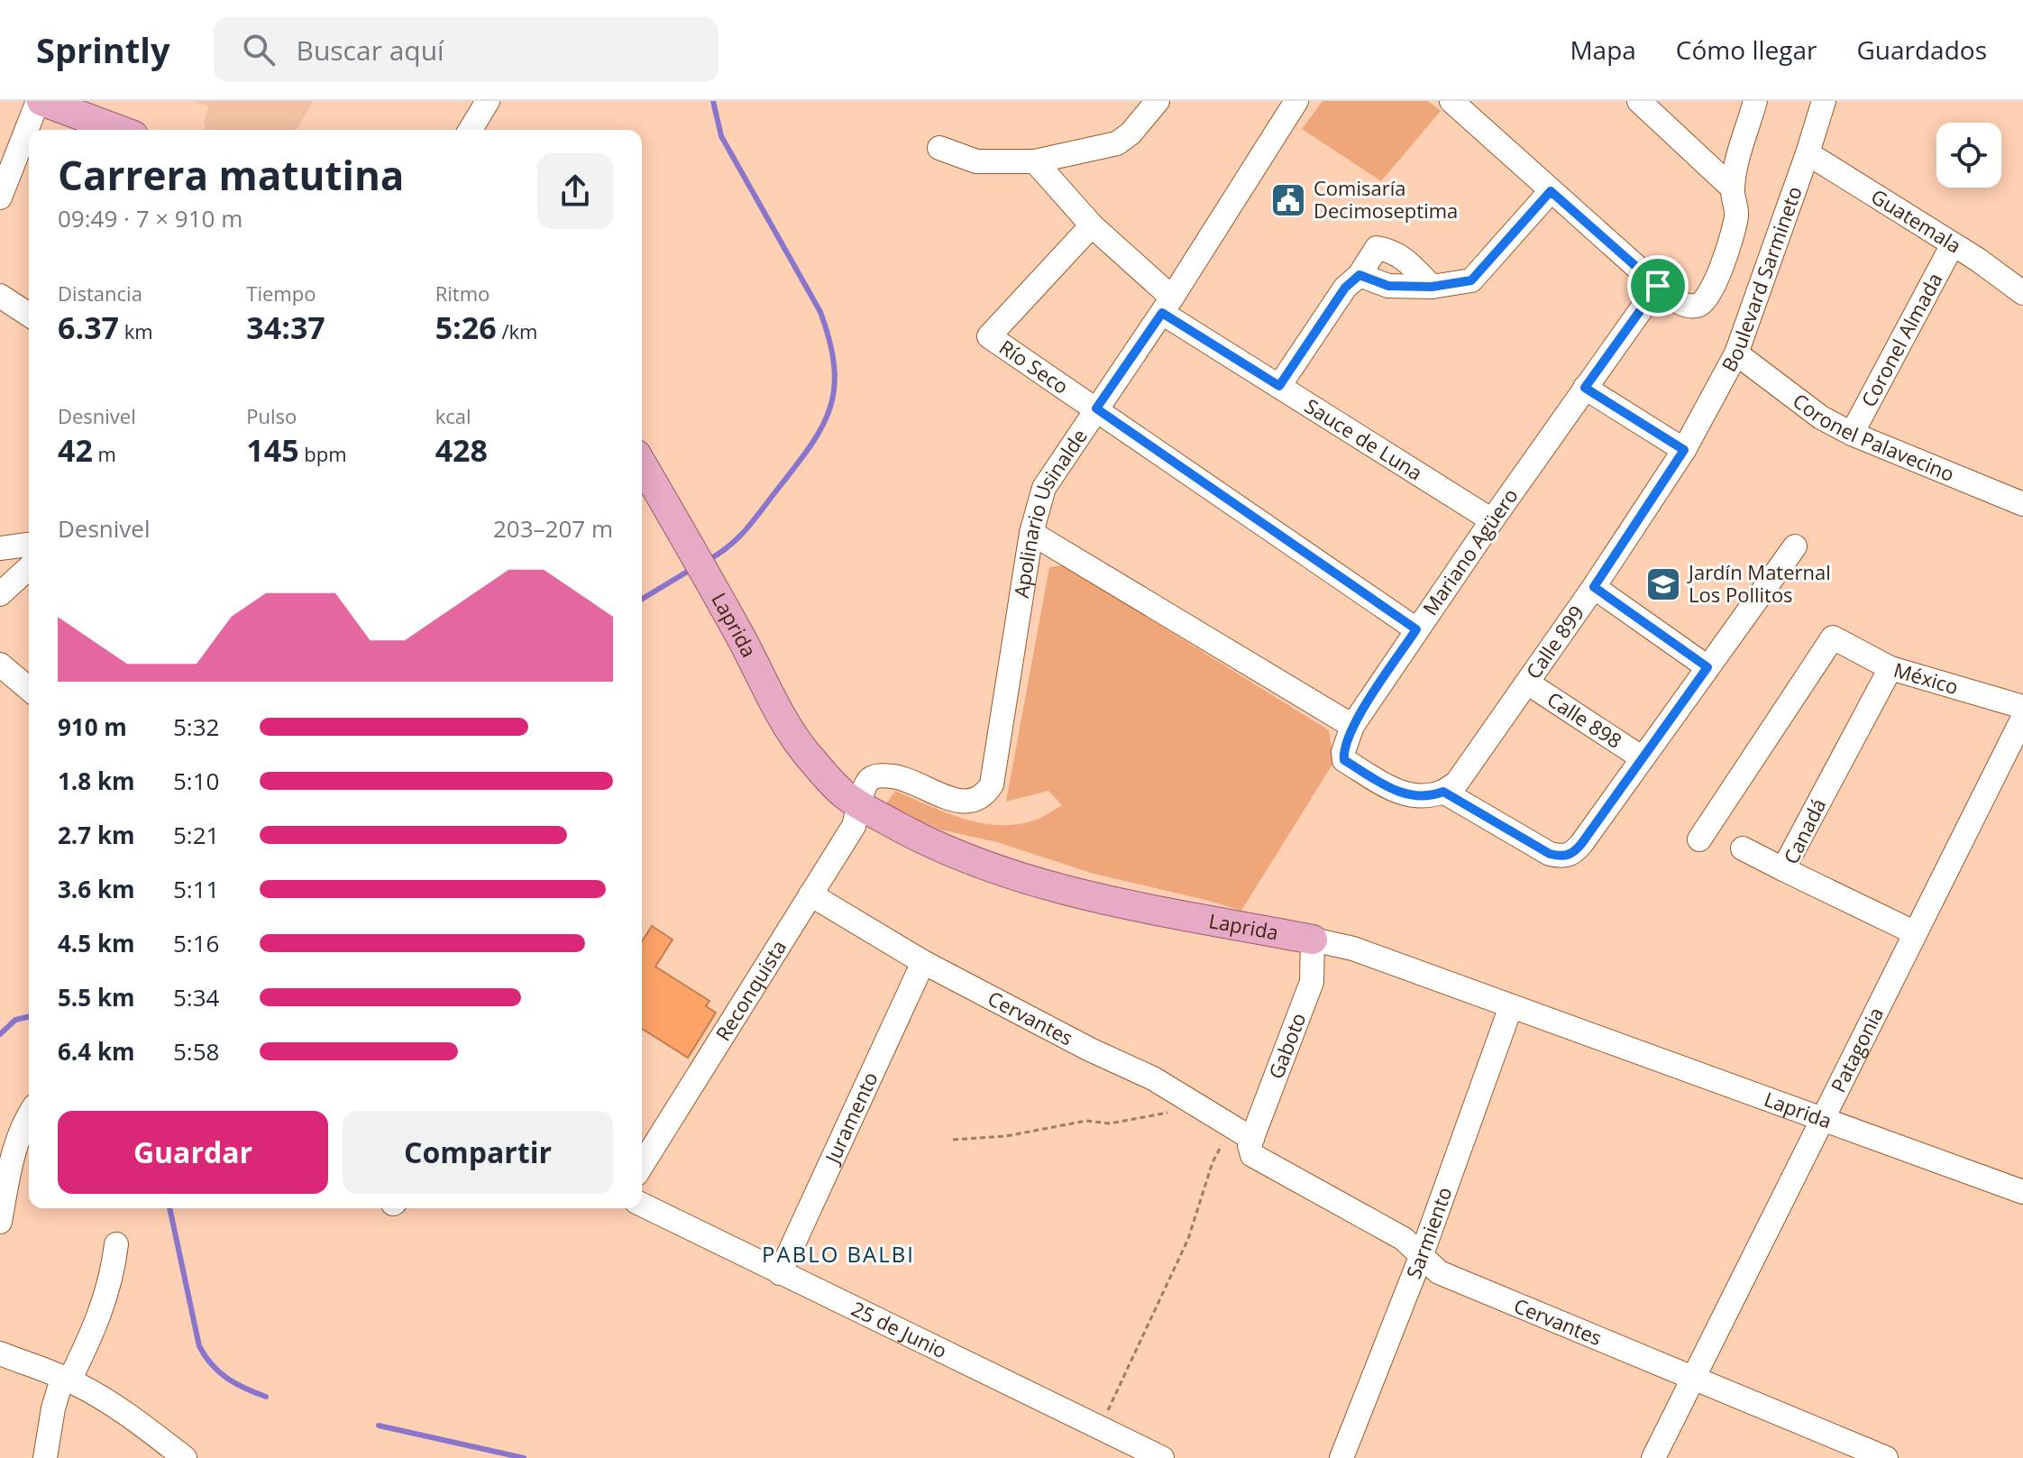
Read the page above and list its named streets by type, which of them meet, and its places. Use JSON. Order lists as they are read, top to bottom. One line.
{"streets":{"main road":["Laprida"],"street":["Guatemala","Boulevard Sarmineto","Coronel Almada","Río Seco","Coronel Palavecino","Sauce de Luna","Apolinario Usinalde","Mariano Agüero","Calle 899","México","Calle 898","Canadá","Reconquista","Cervantes","Gaboto","Patagonia","Juramento","Sarmiento","25 de Junio"]},"crossings":[["Guatemala","Boulevard Sarmineto"],["Guatemala","Coronel Almada"],["Boulevard Sarmineto","Coronel Palavecino"],["Boulevard Sarmineto","Calle 899"],["Coronel Almada","Coronel Palavecino"],["Río Seco","Sauce de Luna"],["Río Seco","Apolinario Usinalde"],["Río Seco","Mariano Agüero"],["Sauce de Luna","Apolinario Usinalde"],["Sauce de Luna","Mariano Agüero"],["Apolinario Usinalde","Laprida"],["Apolinario Usinalde","Reconquista"],["Laprida","Reconquista"],["Laprida","Gaboto"],["Laprida","Patagonia"],["Laprida","Sarmiento"],["Calle 899","Calle 898"],["México","Canadá"],["Canadá","Patagonia"],["Reconquista","Cervantes"],["Cervantes","Gaboto"],["Cervantes","Patagonia"],["Cervantes","Juramento"],["Cervantes","Sarmiento"],["Juramento","25 de Junio"]],"districts":["PABLO BALBI"],"places":{"public building":["Comisaría Decimoseptima"],"school or university":["Jardín Maternal Los Pollitos"]},"page":{"header":"Sprintly","search":"Buscar aquí","nav":["Mapa","Cómo llegar","Guardados"],"heading":["Carrera matutina","09:49 · 7 × 910 m"],"stats":[["Distancia","6.37 km"],["Tiempo","34:37"],["Ritmo","5:26 /km"],["Desnivel","42 m"],["Pulso","145 bpm"],["kcal","428"]],"chart":["Desnivel","203–207 m"],"list":[{"name":"910 m","note":"5:32"},{"name":"1.8 km","note":"5:10"},{"name":"2.7 km","note":"5:21"},{"name":"3.6 km","note":"5:11"},{"name":"4.5 km","note":"5:16"},{"name":"5.5 km","note":"5:34"},{"name":"6.4 km","note":"5:58"}],"buttons":["Guardar","Compartir"]}}
